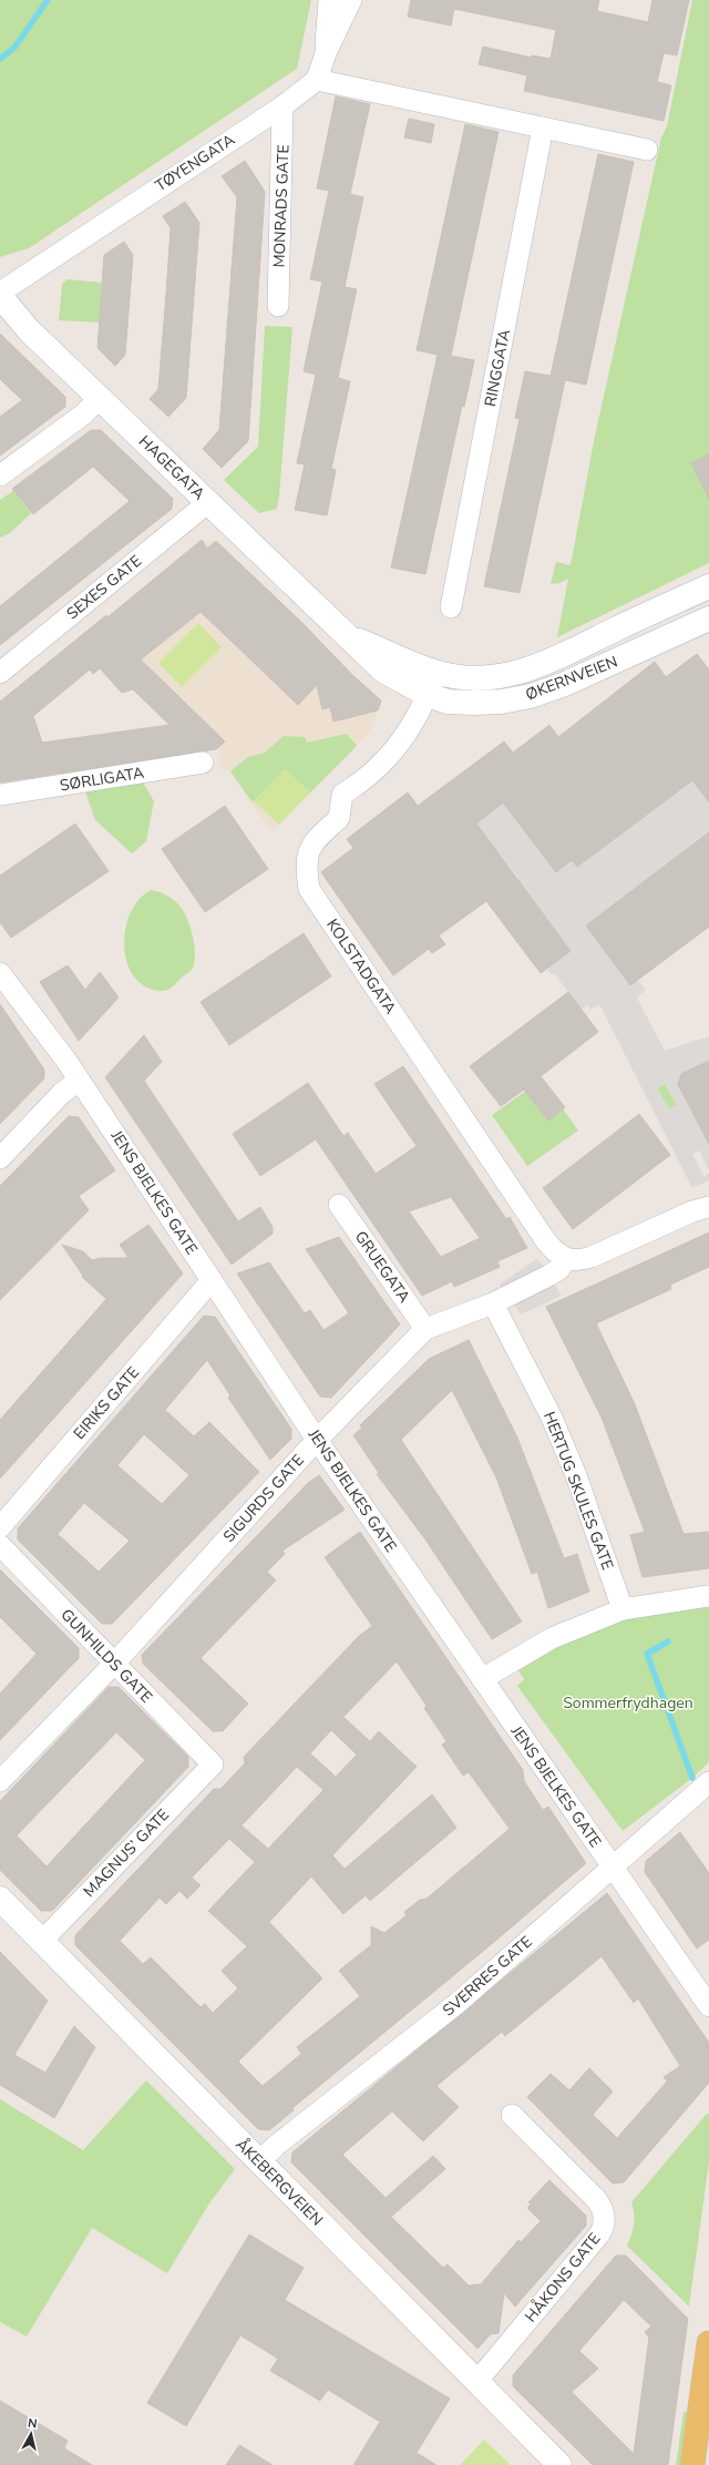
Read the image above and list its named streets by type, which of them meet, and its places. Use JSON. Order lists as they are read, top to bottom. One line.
{"streets":{"main road":["HAGEGATA","ØKERNVEIEN","ÅKEBERGVEIEN"],"street":["TØYENGATA","MONRADS GATE","RINGGATA","SEXES GATE","SØRLIGATA","KOLSTADGATA","JENS BJELKES GATE","GRUEGATA","EIRIKS GATE","HERTUG SKULES GATE","SIGURDS GATE","GUNHILDS GATE","MAGNUS’ GATE","SVERRES GATE","HÅKONS GATE"]},"crossings":[["TØYENGATA","MONRADS GATE"],["HAGEGATA","SEXES GATE"],["HAGEGATA","ØKERNVEIEN"],["HAGEGATA","KOLSTADGATA"],["ØKERNVEIEN","KOLSTADGATA"],["KOLSTADGATA","SIGURDS GATE"],["JENS BJELKES GATE","EIRIKS GATE"],["JENS BJELKES GATE","SIGURDS GATE"],["JENS BJELKES GATE","SVERRES GATE"],["GRUEGATA","SIGURDS GATE"],["HERTUG SKULES GATE","SIGURDS GATE"],["SIGURDS GATE","GUNHILDS GATE"],["GUNHILDS GATE","MAGNUS’ GATE"],["MAGNUS’ GATE","ÅKEBERGVEIEN"],["SVERRES GATE","ÅKEBERGVEIEN"],["ÅKEBERGVEIEN","HÅKONS GATE"]],"parks":["Sommerfrydhagen"],"north":"top"}
